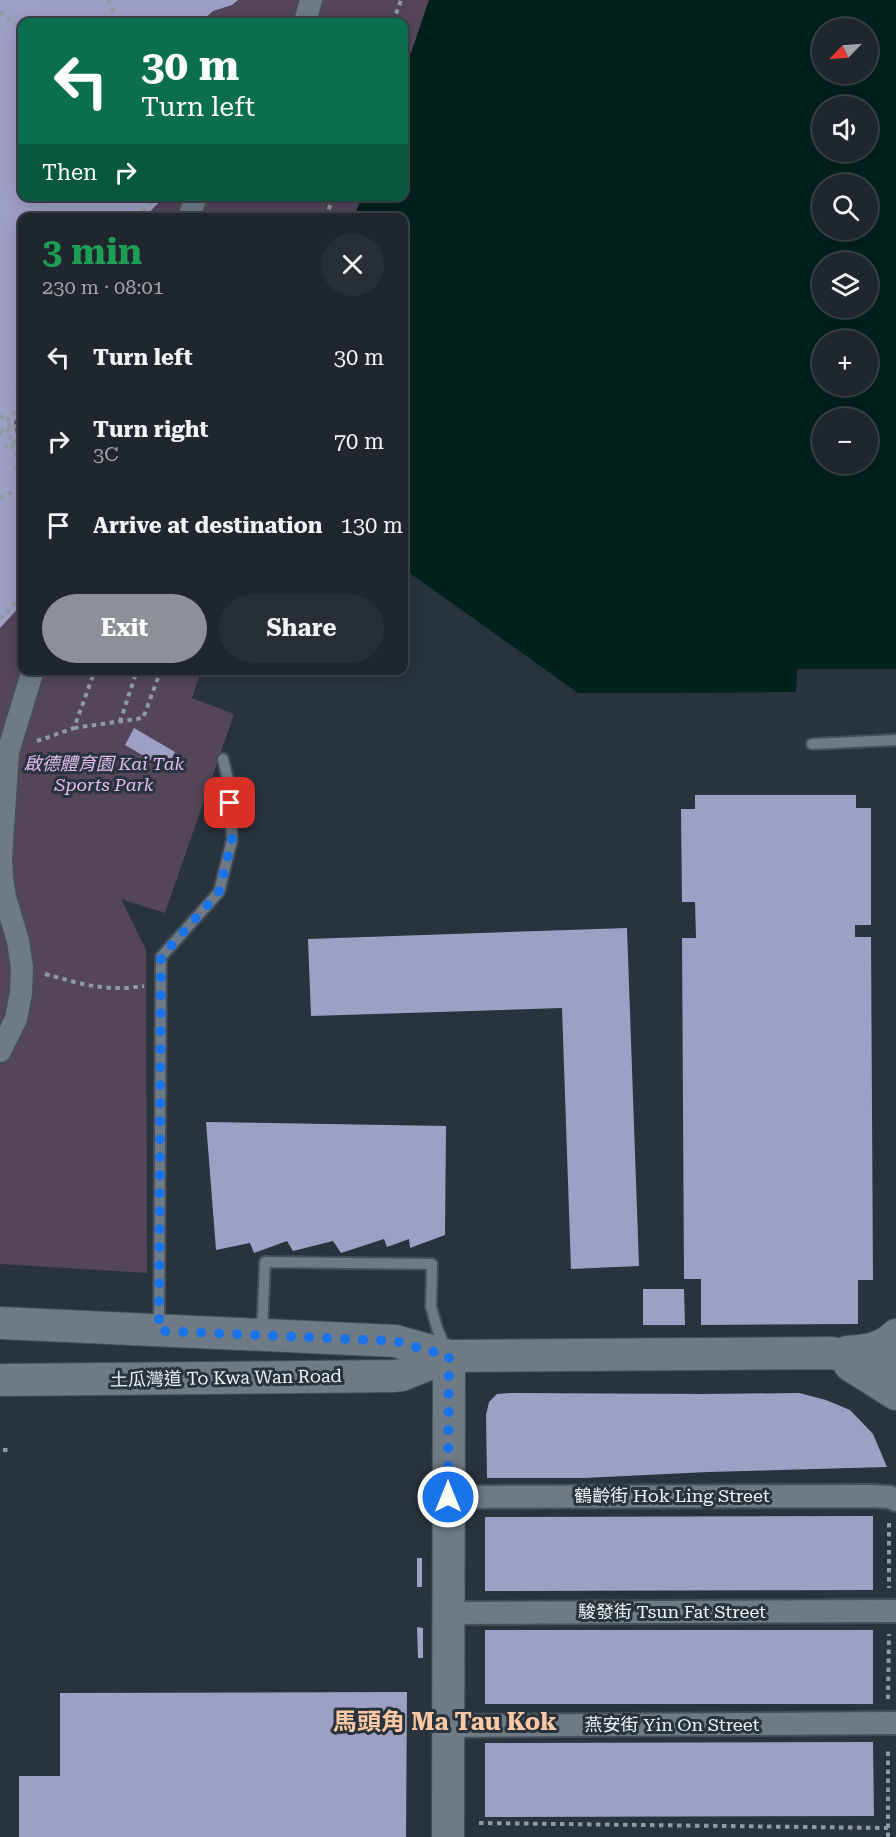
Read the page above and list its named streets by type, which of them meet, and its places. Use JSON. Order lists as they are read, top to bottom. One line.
{"streets":{"main road":["土瓜灣道 To Kwa Wan Road"],"street":["鶴齡街 Hok Ling Street","駿發街 Tsun Fat Street","燕安街 Yin On Street"]},"districts":["馬頭角 Ma Tau Kok"],"parks":["啟德體育園 Kai Tak Sports Park"],"north":"bottom left","page":{"map_buttons":["+","−"],"turn":["30 m","Turn left"],"then":"Then","heading":["3 min","230 m · 08:01"],"list":[{"name":"Turn left","value":"30 m"},{"name":"Turn right","note":"3C","value":"70 m"},{"name":"Arrive at destination","value":"130 m"}],"buttons":["Exit","Share"]}}
